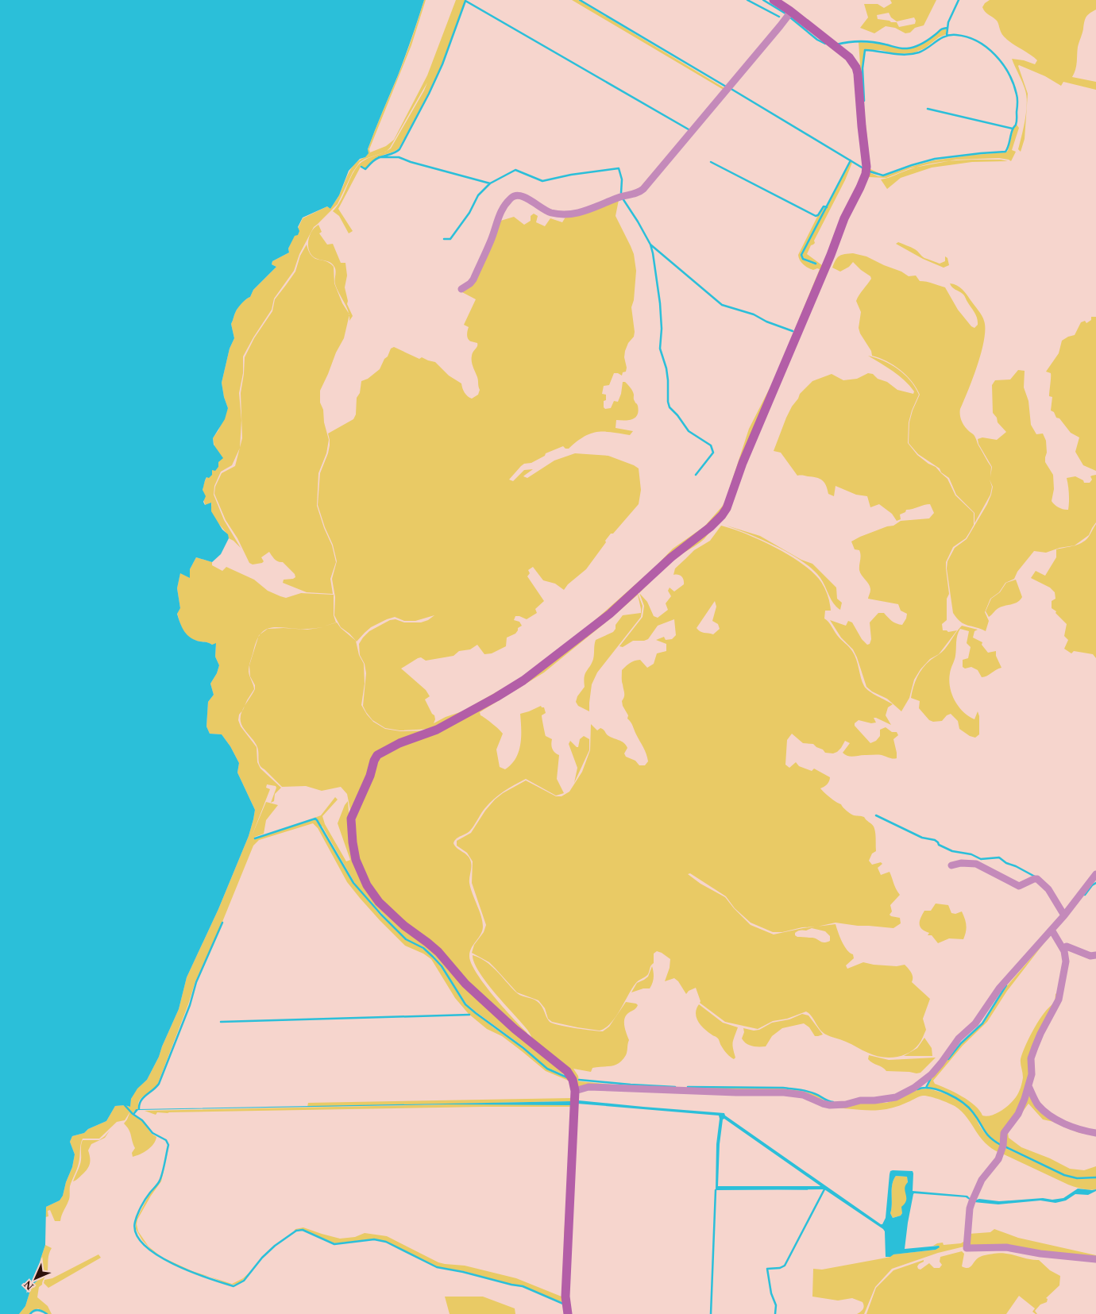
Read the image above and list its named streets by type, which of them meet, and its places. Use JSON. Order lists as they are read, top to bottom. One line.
{"north":"bottom left"}
